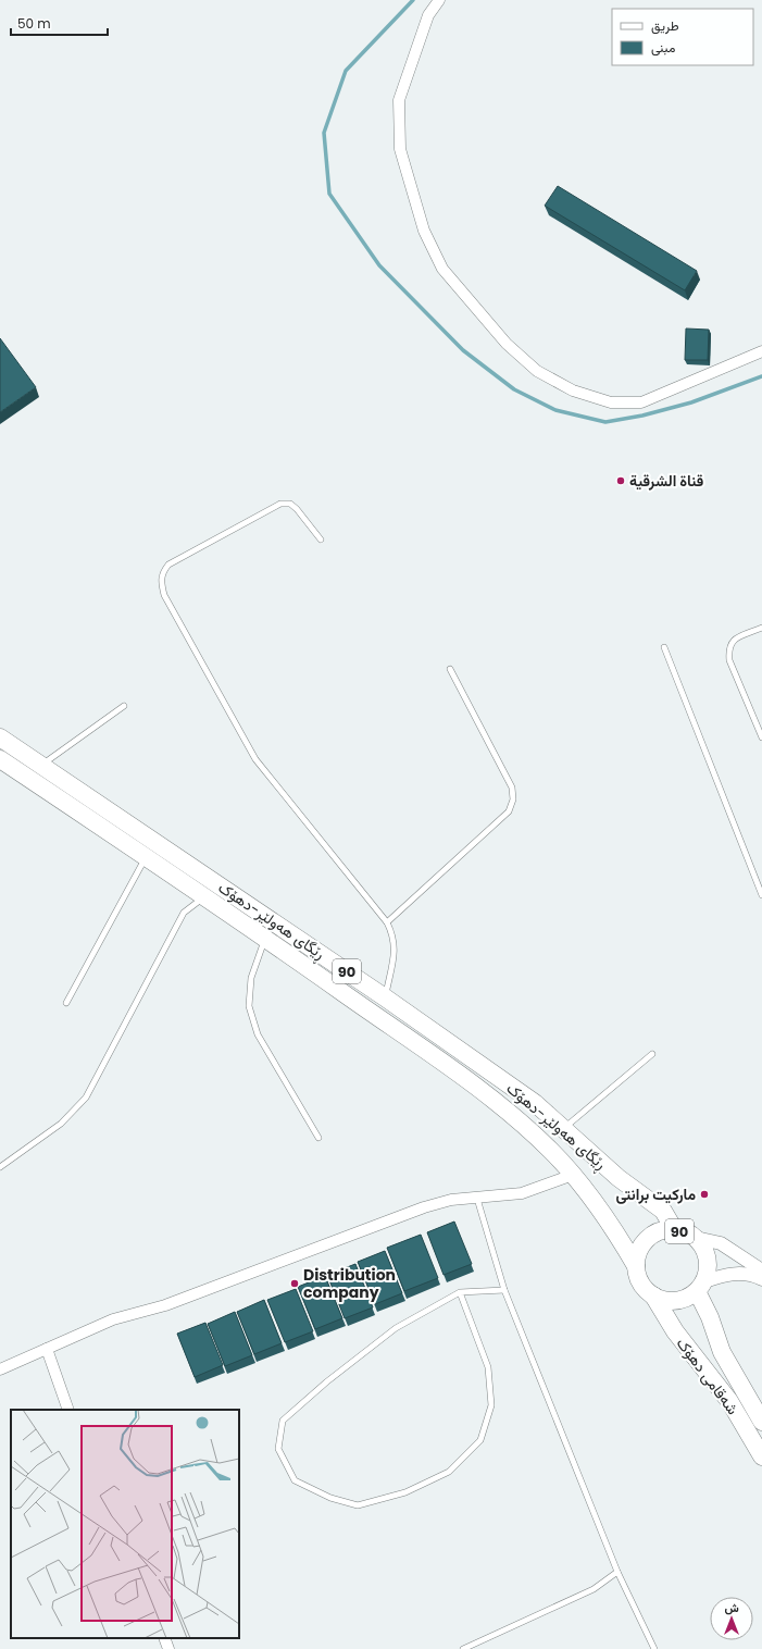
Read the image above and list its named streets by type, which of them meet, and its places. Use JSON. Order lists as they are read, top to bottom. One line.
{"streets":{"highway":["ڕێگای هەولێر-دهۆک","90","شەقامی دهۆک"]},"crossings":[["ڕێگای هەولێر-دهۆک","90"],["ڕێگای هەولێر-دهۆک","شەقامی دهۆک"],["90","شەقامی دهۆک"]],"places":["قناة الشرقية","مارکیت برانتی","Distribution company"],"legend":["طريق","مبنى"],"scale_bar":"50 m","north":"top"}
